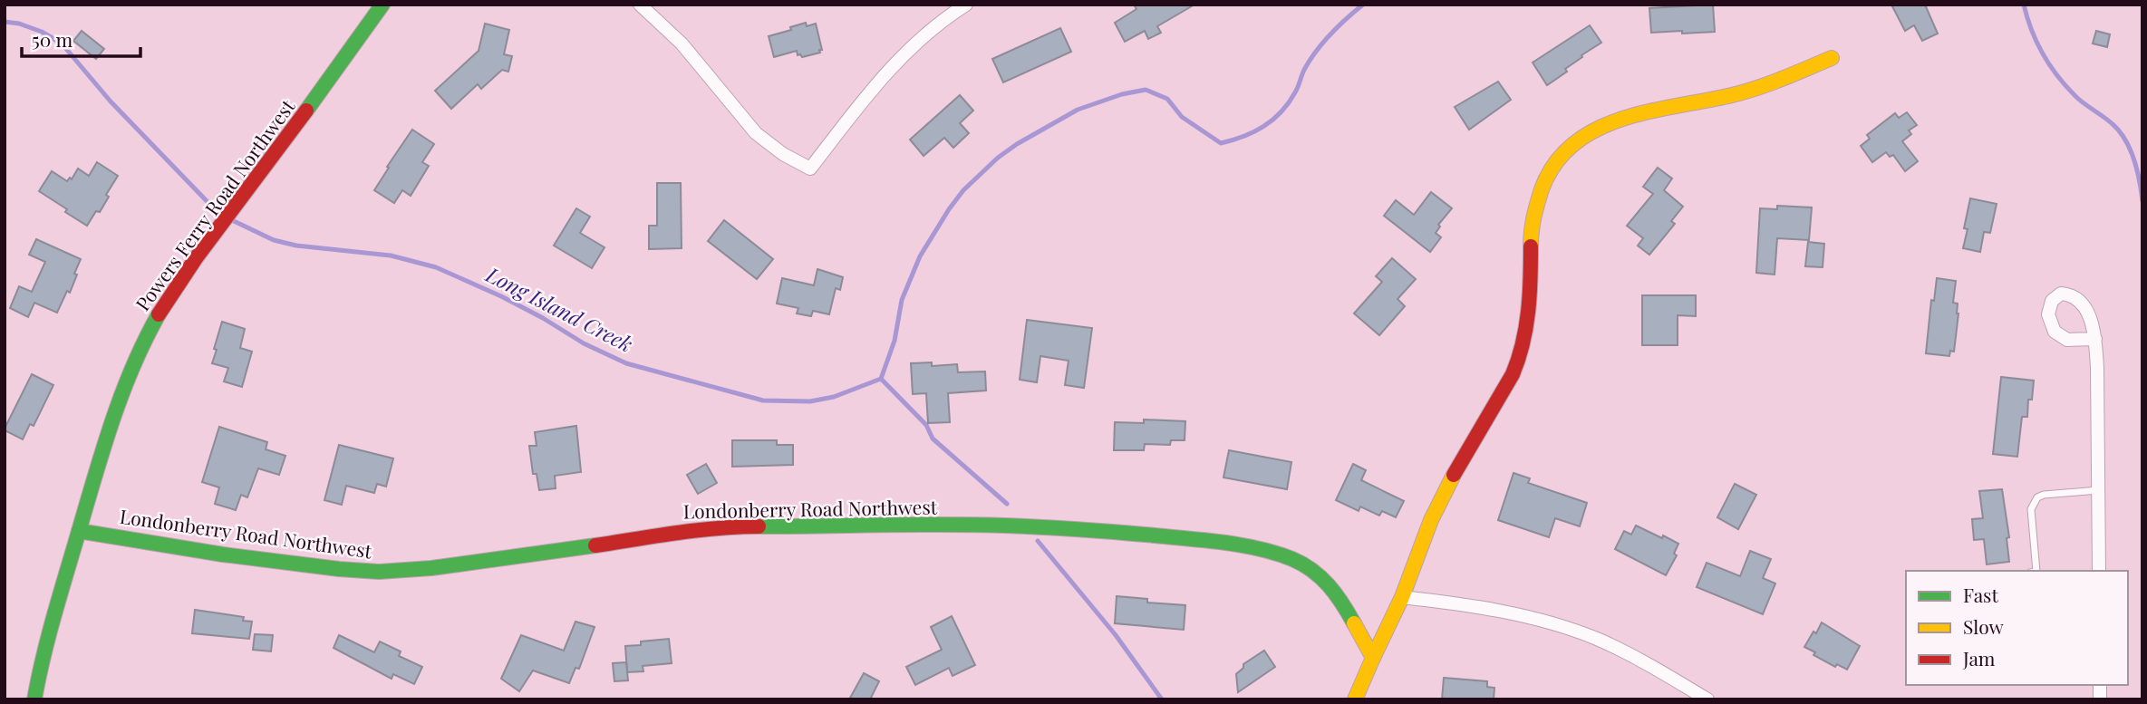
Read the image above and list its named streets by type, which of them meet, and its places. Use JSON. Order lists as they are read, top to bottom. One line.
{"streets":{"street":["Powers Ferry Road Northwest","Londonberry Road Northwest"]},"crossings":[["Powers Ferry Road Northwest","Londonberry Road Northwest"]],"water":["Long Island Creek"],"legend":["Fast","Slow","Jam"],"scale_bar":"50 m"}
